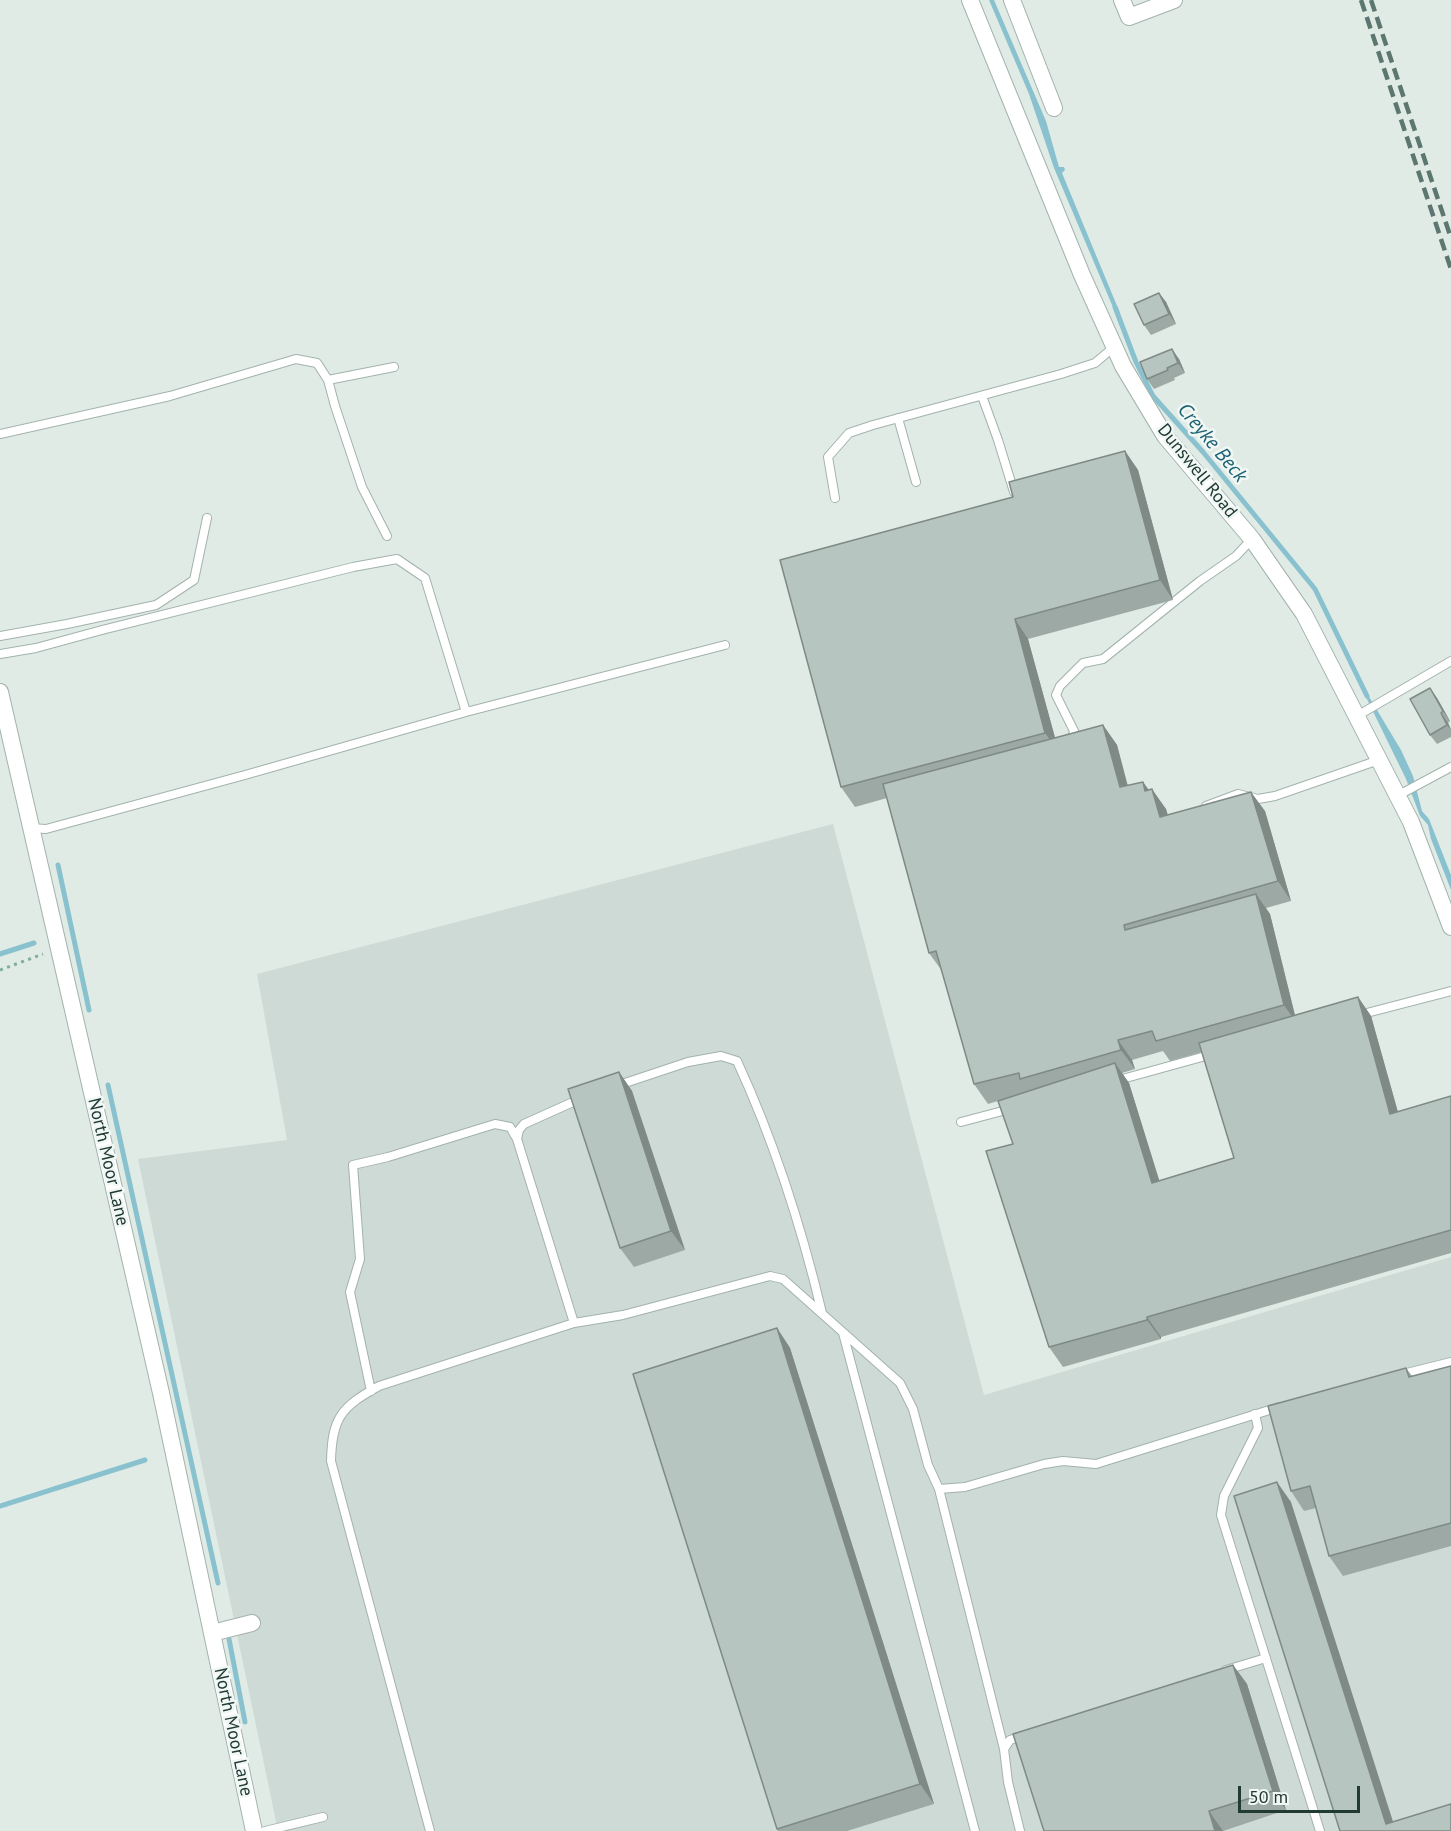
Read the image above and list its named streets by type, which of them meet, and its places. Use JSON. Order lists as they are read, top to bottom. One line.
{"streets":{"street":["Dunswell Road","North Moor Lane"]},"water":["Creyke Beck"],"scale_bar":"50 m"}
